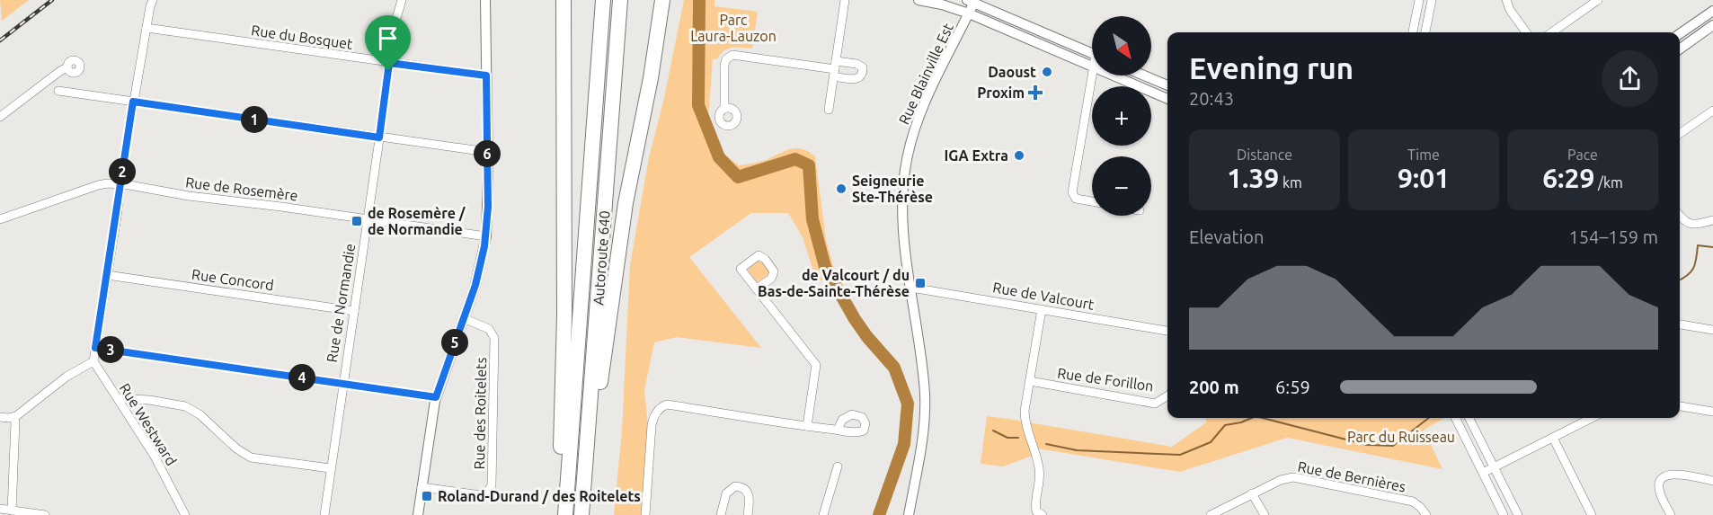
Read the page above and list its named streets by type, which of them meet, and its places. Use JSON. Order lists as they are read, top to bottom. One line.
{"streets":{"highway":["Autoroute 640"],"street":["Rue du Bosquet","Rue Blainville Est","Rue de Rosemère","Rue Concord","Rue de Valcourt","Rue de Normandie","Rue de Forillon","Rue des Roitelets","Rue Westward","Rue de Bernières"]},"crossings":[["Rue du Bosquet","Rue de Normandie"],["Rue Blainville Est","Rue de Valcourt"],["Rue de Rosemère","Rue de Normandie"],["Rue Concord","Rue de Normandie"]],"parks":["Parc Laura-Lauzon","Parc du Ruisseau"],"places":{"other":["Daoust","IGA Extra","Seigneurie Ste-Thérèse"],"health":["Proxim"],"transit":["de Rosemère / de Normandie","de Valcourt / du Bas-de-Sainte-Thérèse","Roland-Durand / des Roitelets"]},"north":"bottom right","page":{"map_buttons":["+","−"],"heading":["Evening run","20:43"],"pins":["1","6","2","5","3","4"],"stats":[["Distance","1.39 km"],["Time","9:01"],["Pace","6:29 /km"]],"chart":["Elevation","154–159 m"],"list":[{"name":"200 m","note":"6:59"}]}}
